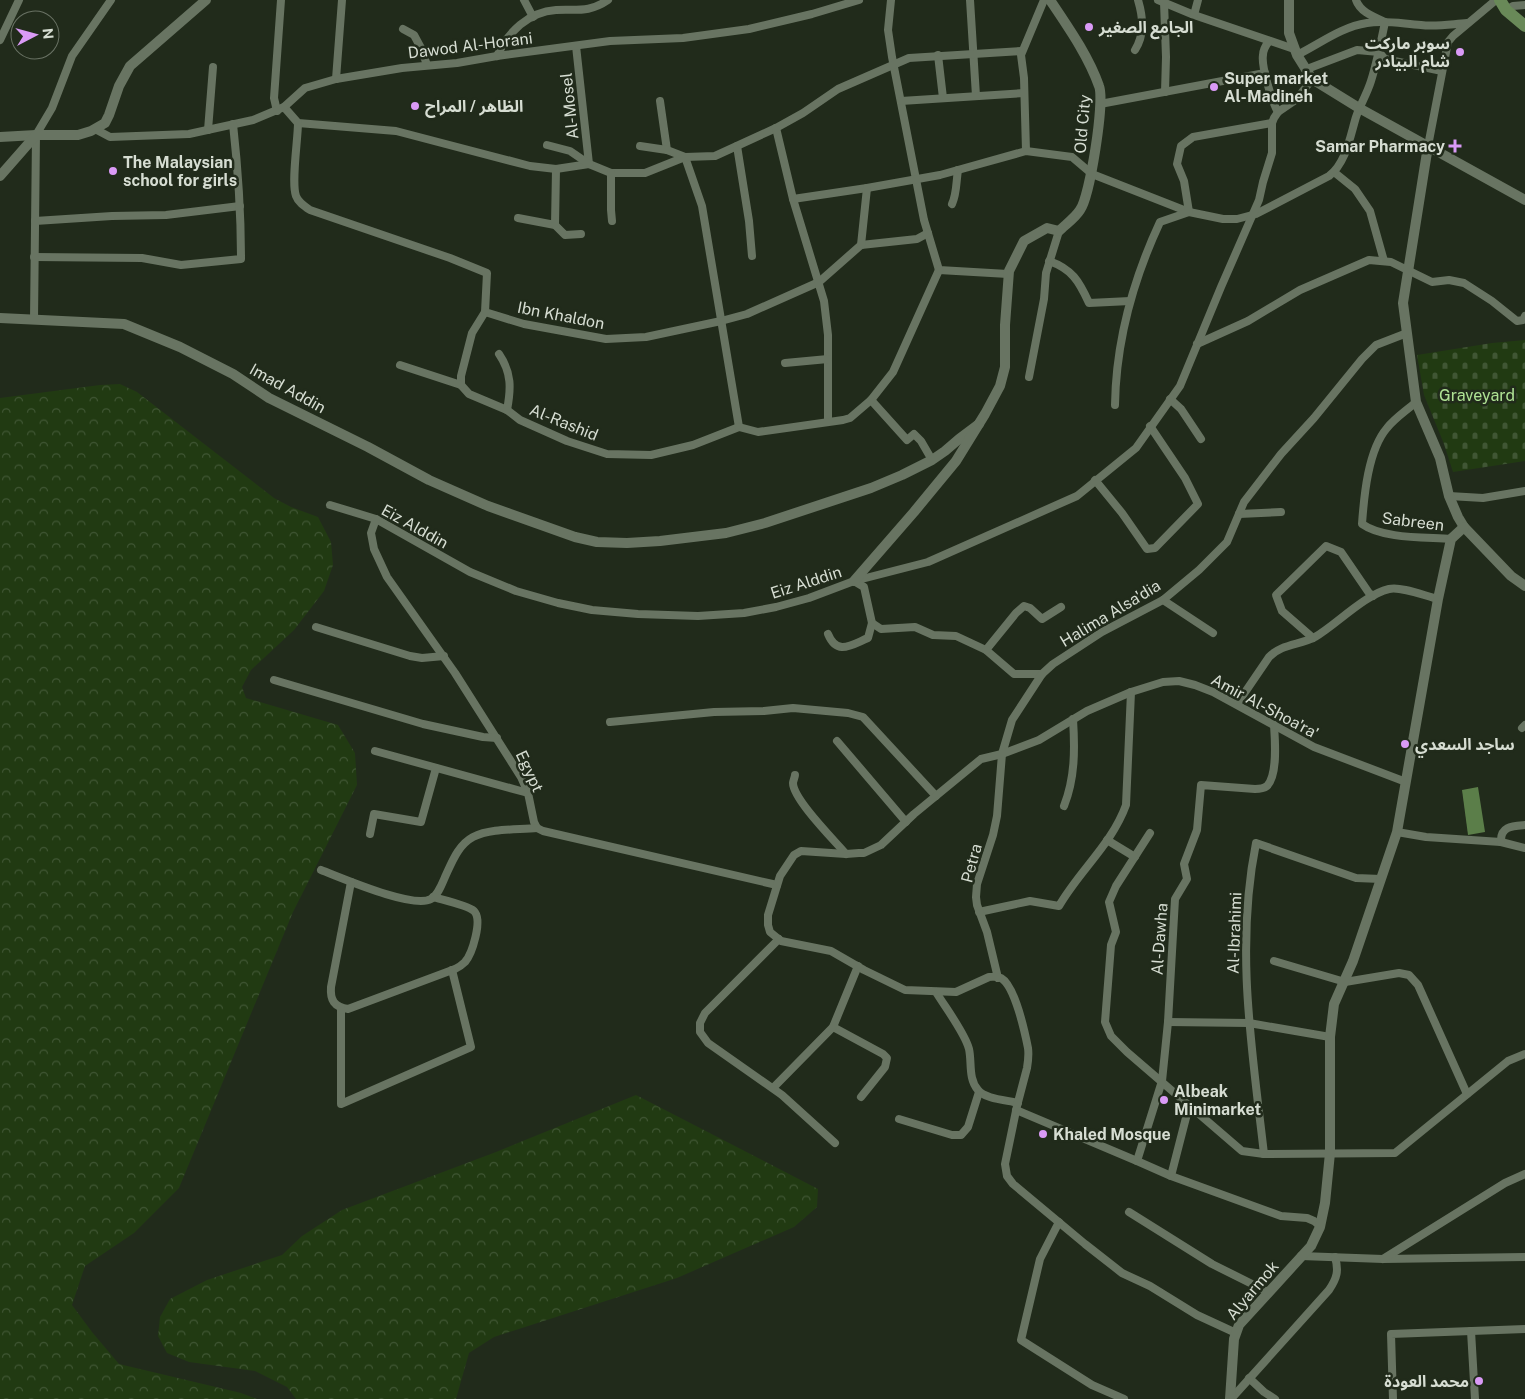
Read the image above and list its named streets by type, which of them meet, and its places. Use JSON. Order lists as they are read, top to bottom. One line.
{"streets":{"street":["Dawod Al-Horani","Al-Mosel","Old City","Ibn Khaldon","Imad Addin","Al-Rashid","Sabreen","Eiz Alddin","Halima Alsa'dia","Amir Al-Shoa'ra'","Egypt","Petra","Al-Ibrahimi","Al-Dawha","Alyarmok"]},"crossings":[["Dawod Al-Horani","Al-Mosel"],["Sabreen","Alyarmok"],["Eiz Alddin","Egypt"],["Halima Alsa'dia","Amir Al-Shoa'ra'"],["Halima Alsa'dia","Petra"],["Amir Al-Shoa'ra'","Petra"],["Amir Al-Shoa'ra'","Al-Dawha"],["Amir Al-Shoa'ra'","Alyarmok"],["Al-Ibrahimi","Alyarmok"]],"parks":["Graveyard"],"places":{"other":["الجامع الصغير","سوبر ماركت شام البيادر","Super market Al-Madineh","الظاهر / المراح","The Malaysian school for girls","ساجد السعدي","Albeak Minimarket","Khaled Mosque","محمد العودة"],"health":["Samar Pharmacy"]},"north":"right"}
